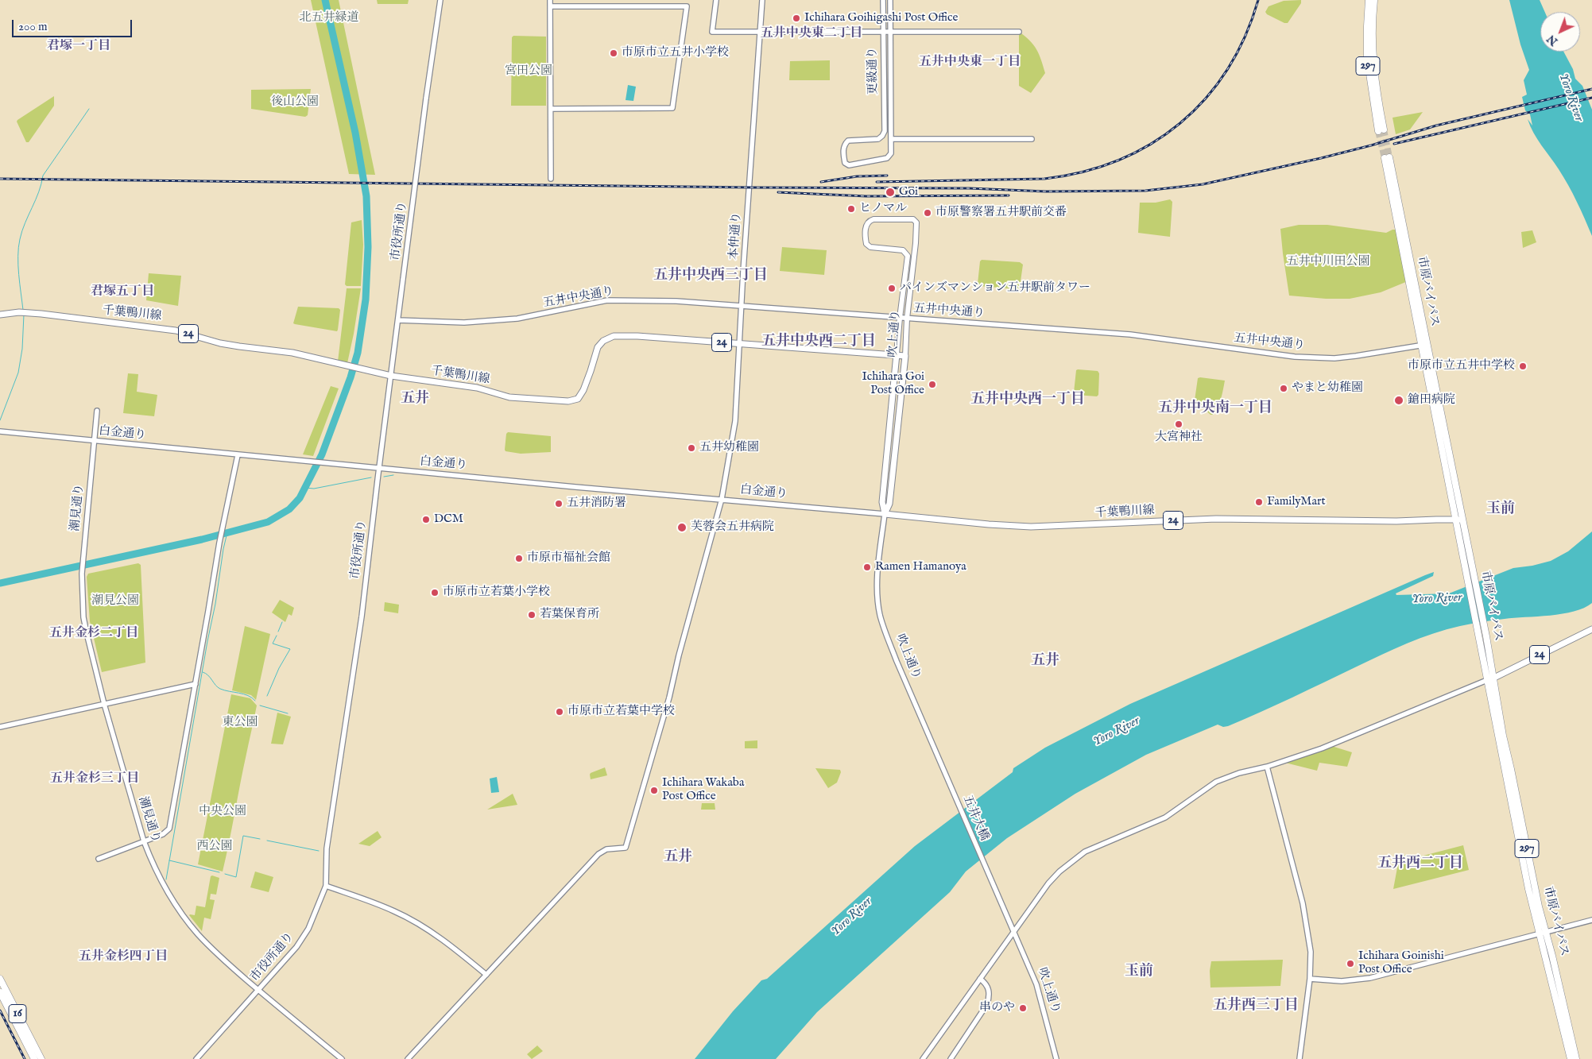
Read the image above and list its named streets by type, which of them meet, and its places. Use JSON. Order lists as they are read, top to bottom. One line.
{"streets":{"highway":["297","市原バイパス","16"],"main road":["千葉鴨川線","24","吹上通り"],"street":["更級通り","市役所通り","本仲通り","五井中央通り","白金通り","潮見通り","五井大橋"]},"crossings":[["市役所通り","五井中央通り"],["市役所通り","千葉鴨川線"],["市役所通り","白金通り"],["市役所通り","潮見通り"],["本仲通り","五井中央通り"],["本仲通り","千葉鴨川線"],["本仲通り","白金通り"],["市原バイパス","五井中央通り"],["市原バイパス","千葉鴨川線"],["市原バイパス","24"],["五井中央通り","吹上通り"],["千葉鴨川線","吹上通り"],["千葉鴨川線","白金通り"],["吹上通り","白金通り"],["吹上通り","五井大橋"],["白金通り","潮見通り"]],"districts":["五井中央東二丁目","君塚一丁目","五井中央東一丁目","五井中央西三丁目","君塚五丁目","五井中央西二丁目","五井","五井中央西一丁目","五井中央南一丁目","玉前","五井金杉二丁目","五井","五井金杉三丁目","五井","五井西二丁目","五井金杉四丁目","玉前","五井西三丁目"],"water":["Yoro River"],"parks":["北五井緑道","宮田公園","後山公園","五井中川田公園","潮見公園","東公園","中央公園","西公園"],"places":["Ichihara Goihigashi Post Office","市原市立五井小学校","Goi","ヒノマル","市原警察署五井駅前交番","パインズマンション五井駅前タワー","市原市立五井中学校","Ichihara Goi Post Office","やまと幼稚園","鎗田病院","大宮神社","五井幼稚園","FamilyMart","五井消防署","DCM","芙蓉会五井病院","市原市福祉会館","Ramen Hamanoya","市原市立若葉小学校","若葉保育所","市原市立若葉中学校","Ichihara Wakaba Post Office","Ichihara Goinishi Post Office","串のや"],"scale_bar":"200 m","north":"bottom left"}
